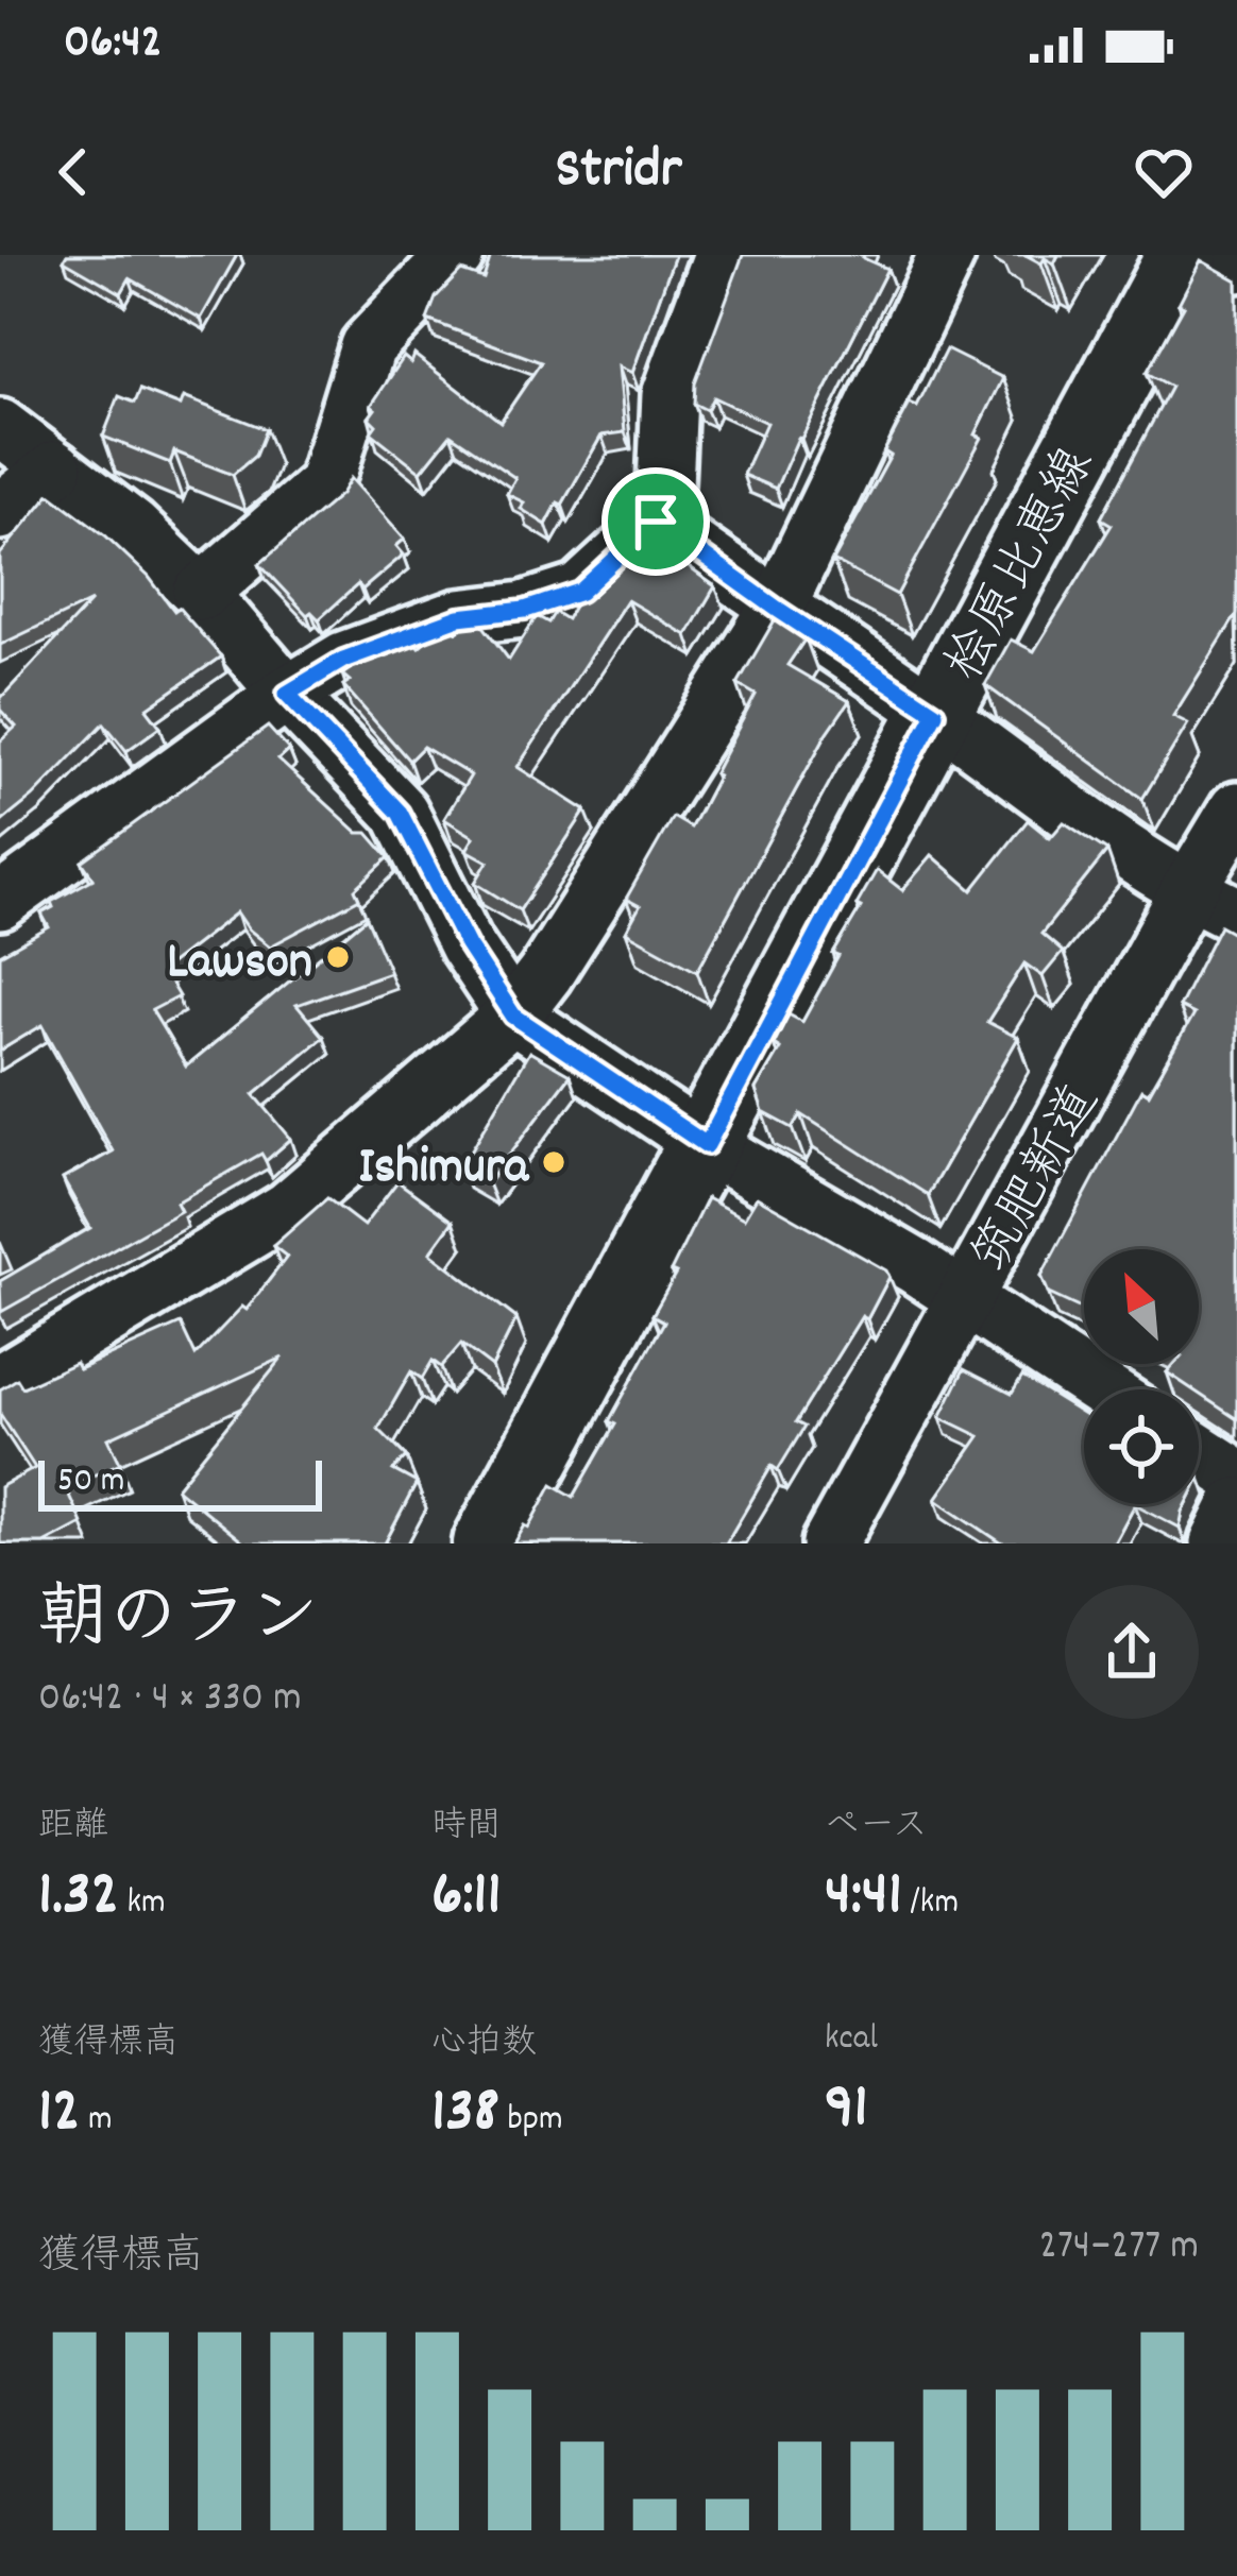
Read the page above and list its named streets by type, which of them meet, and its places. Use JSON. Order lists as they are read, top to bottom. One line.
{"streets":{"main road":["桧原比恵線"],"street":["筑肥新道"]},"places":["Lawson","Ishimura"],"scale_bar":"50 m","north":"top left","page":{"status":"06:42","header":"Stridr","scale":"50 m","heading":["朝のラン","06:42 · 4 × 330 m"],"stats":[["距離","1.32 km"],["時間","6:11"],["ペース","4:41 /km"],["獲得標高","12 m"],["心拍数","138 bpm"],["kcal","91"]],"chart":["獲得標高","274–277 m"]}}
